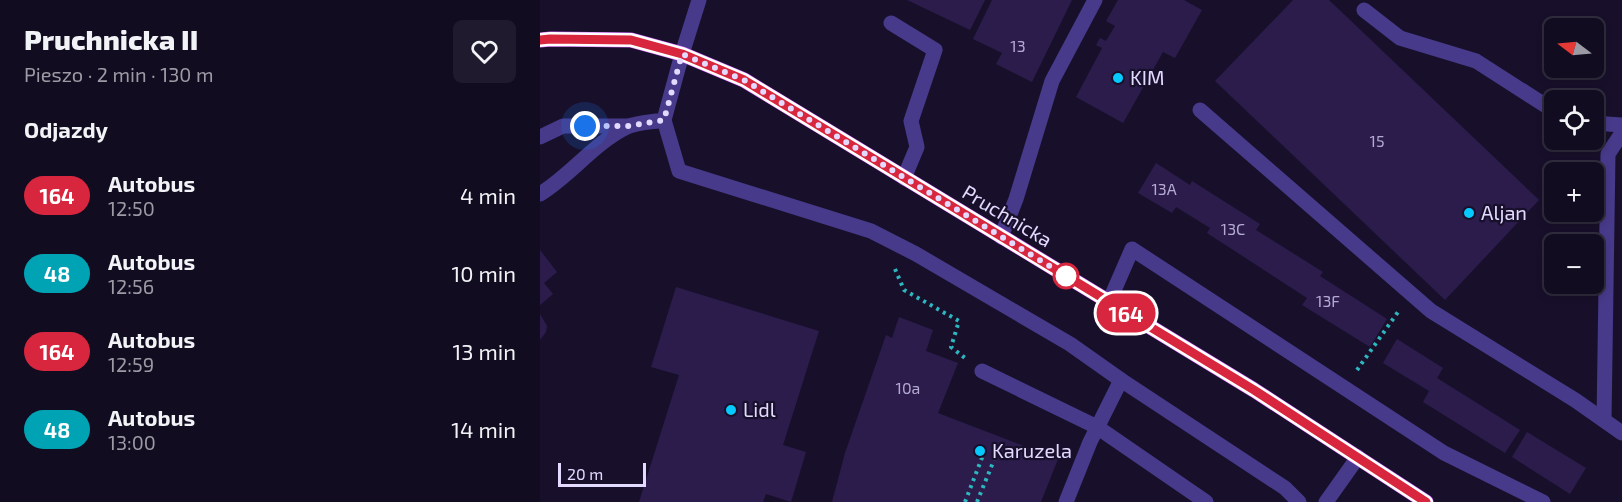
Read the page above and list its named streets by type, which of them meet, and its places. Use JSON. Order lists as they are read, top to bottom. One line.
{"streets":{"main road":["Pruchnicka"]},"places":["KIM","Aljan","Lidl","Karuzela"],"lines":["bus line 164"],"house_numbers":["13","15","13A","13C","13F","10a"],"scale_bar":"20 m","north":"left","page":{"heading":[["Pruchnicka II","Pieszo · 2 min · 130 m"],"Odjazdy"],"on_map":"164","map_buttons":["+","−"],"list":[{"mark":"164","name":"Autobus","note":"12:50","value":"4 min"},{"mark":"48","name":"Autobus","note":"12:56","value":"10 min"},{"mark":"164","name":"Autobus","note":"12:59","value":"13 min"},{"mark":"48","name":"Autobus","note":"13:00","value":"14 min"}],"scale":"20 m"}}
